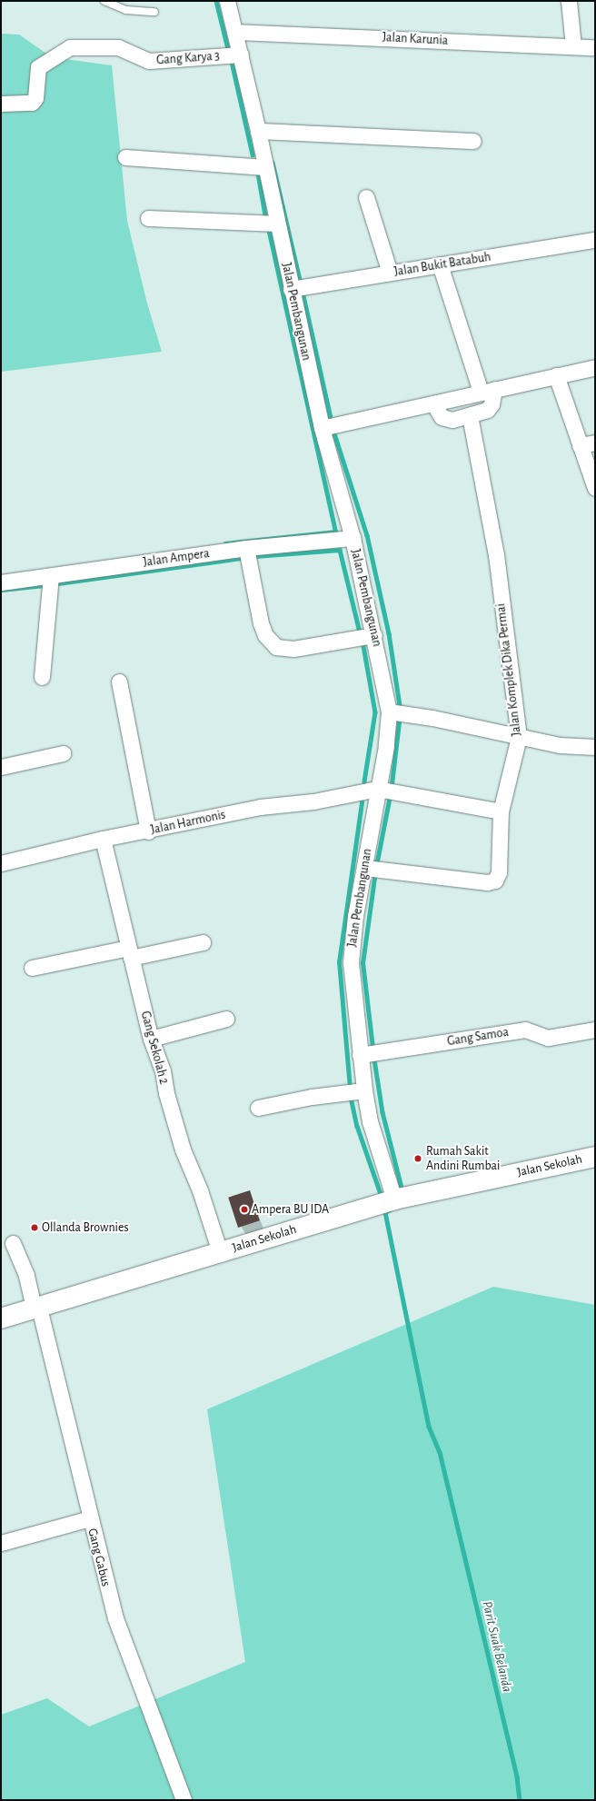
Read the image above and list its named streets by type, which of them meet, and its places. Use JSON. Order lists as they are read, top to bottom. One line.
{"streets":{"street":["Jalan Karunia","Gang Karya 3","Jalan Bukit Batabuh","Jalan Pembangunan","Jalan Ampera","Jalan Komplek Dika Permai","Jalan Harmonis","Gang Samoa","Gang Sekolah 2","Jalan Sekolah","Gang Gabus"]},"crossings":[["Jalan Karunia","Jalan Pembangunan"],["Gang Karya 3","Jalan Pembangunan"],["Jalan Bukit Batabuh","Jalan Pembangunan"],["Jalan Pembangunan","Jalan Ampera"],["Jalan Pembangunan","Jalan Komplek Dika Permai"],["Jalan Pembangunan","Jalan Harmonis"],["Jalan Pembangunan","Gang Samoa"],["Jalan Pembangunan","Jalan Sekolah"],["Jalan Harmonis","Gang Sekolah 2"],["Gang Sekolah 2","Jalan Sekolah"],["Jalan Sekolah","Gang Gabus"]],"water":["Parit Suak Belanda"],"places":["Rumah Sakit Andini Rumbai","Ampera BU IDA","Ollanda Brownies"]}
